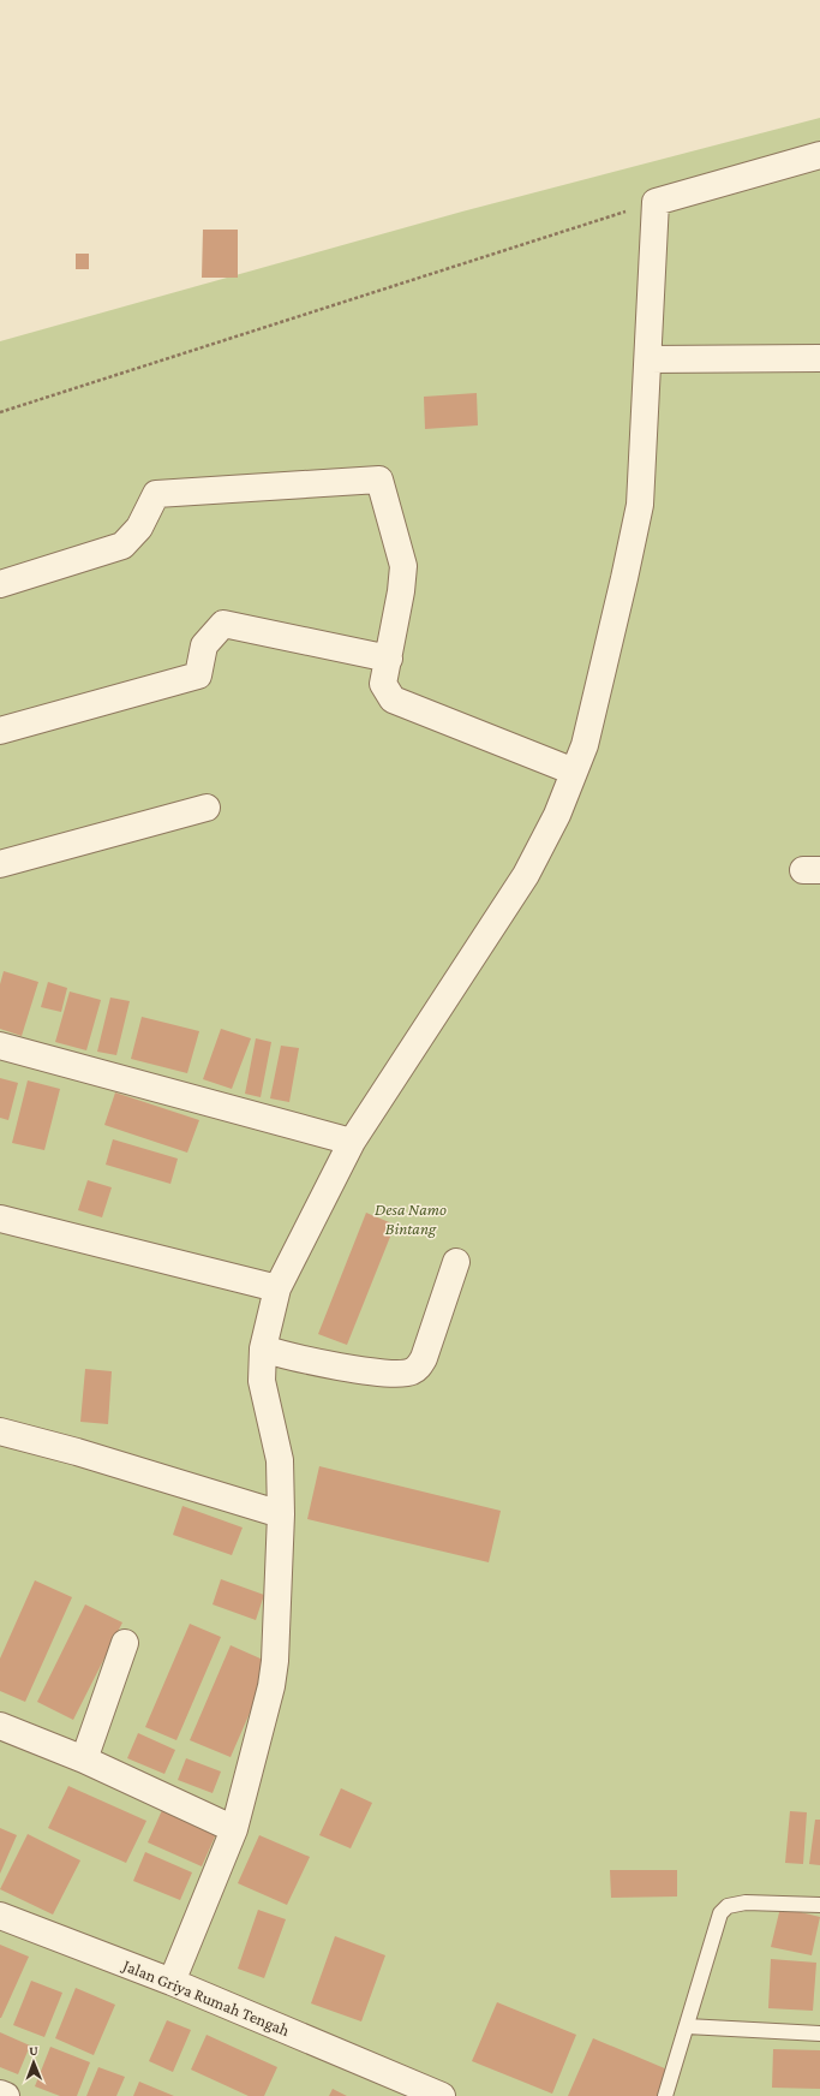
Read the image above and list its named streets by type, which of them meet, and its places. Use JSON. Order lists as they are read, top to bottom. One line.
{"streets":{"street":["Jalan Griya Rumah Tengah"]},"parks":["Desa Namo Bintang"],"north":"top"}
